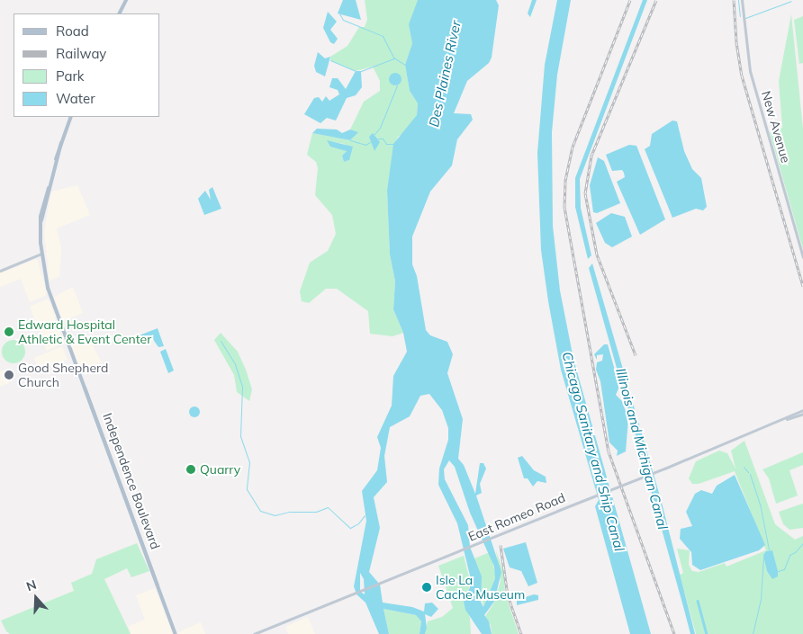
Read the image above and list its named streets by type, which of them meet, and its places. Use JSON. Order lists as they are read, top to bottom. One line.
{"streets":{"main road":["New Avenue","Independence Boulevard","East Romeo Road"]},"water":["Des Plaines River","Illinois and Michigan Canal","Chicago Sanitary and Ship Canal"],"places":["Edward Hospital Athletic & Event Center","Good Shepherd Church","Quarry","Isle La Cache Museum"],"legend":["Road","Railway","Park","Water"],"north":"top"}
